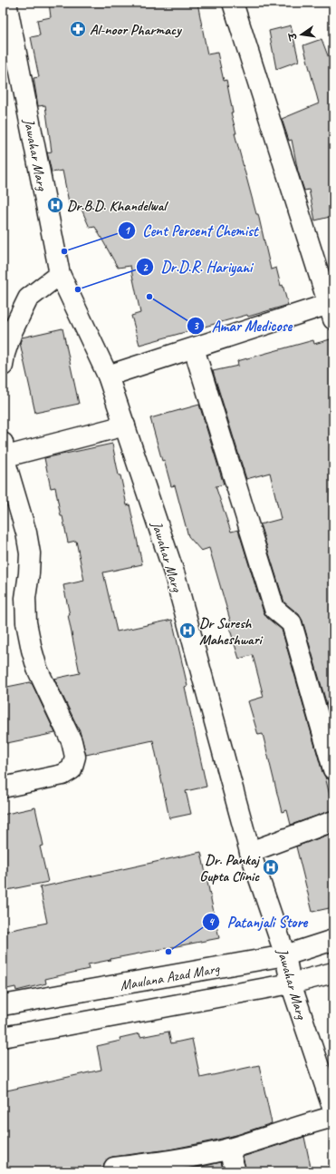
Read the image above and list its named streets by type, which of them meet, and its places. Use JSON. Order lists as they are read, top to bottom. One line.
{"streets":{"street":["Jawahar Marg","Maulana Azad Marg"]},"crossings":[["Jawahar Marg","Maulana Azad Marg"]],"places":{"pharmacy":["Al-noor Pharmacy"],"hospital":["Dr.B.D. Khandelwal","Dr Suresh Maheshwari","Dr. Pankaj Gupta Clinic"],"other":["Cent Percent Chemist","Dr.D.R. Hariyani","Amar Medicose","Patanjali Store"]},"north":"left"}
